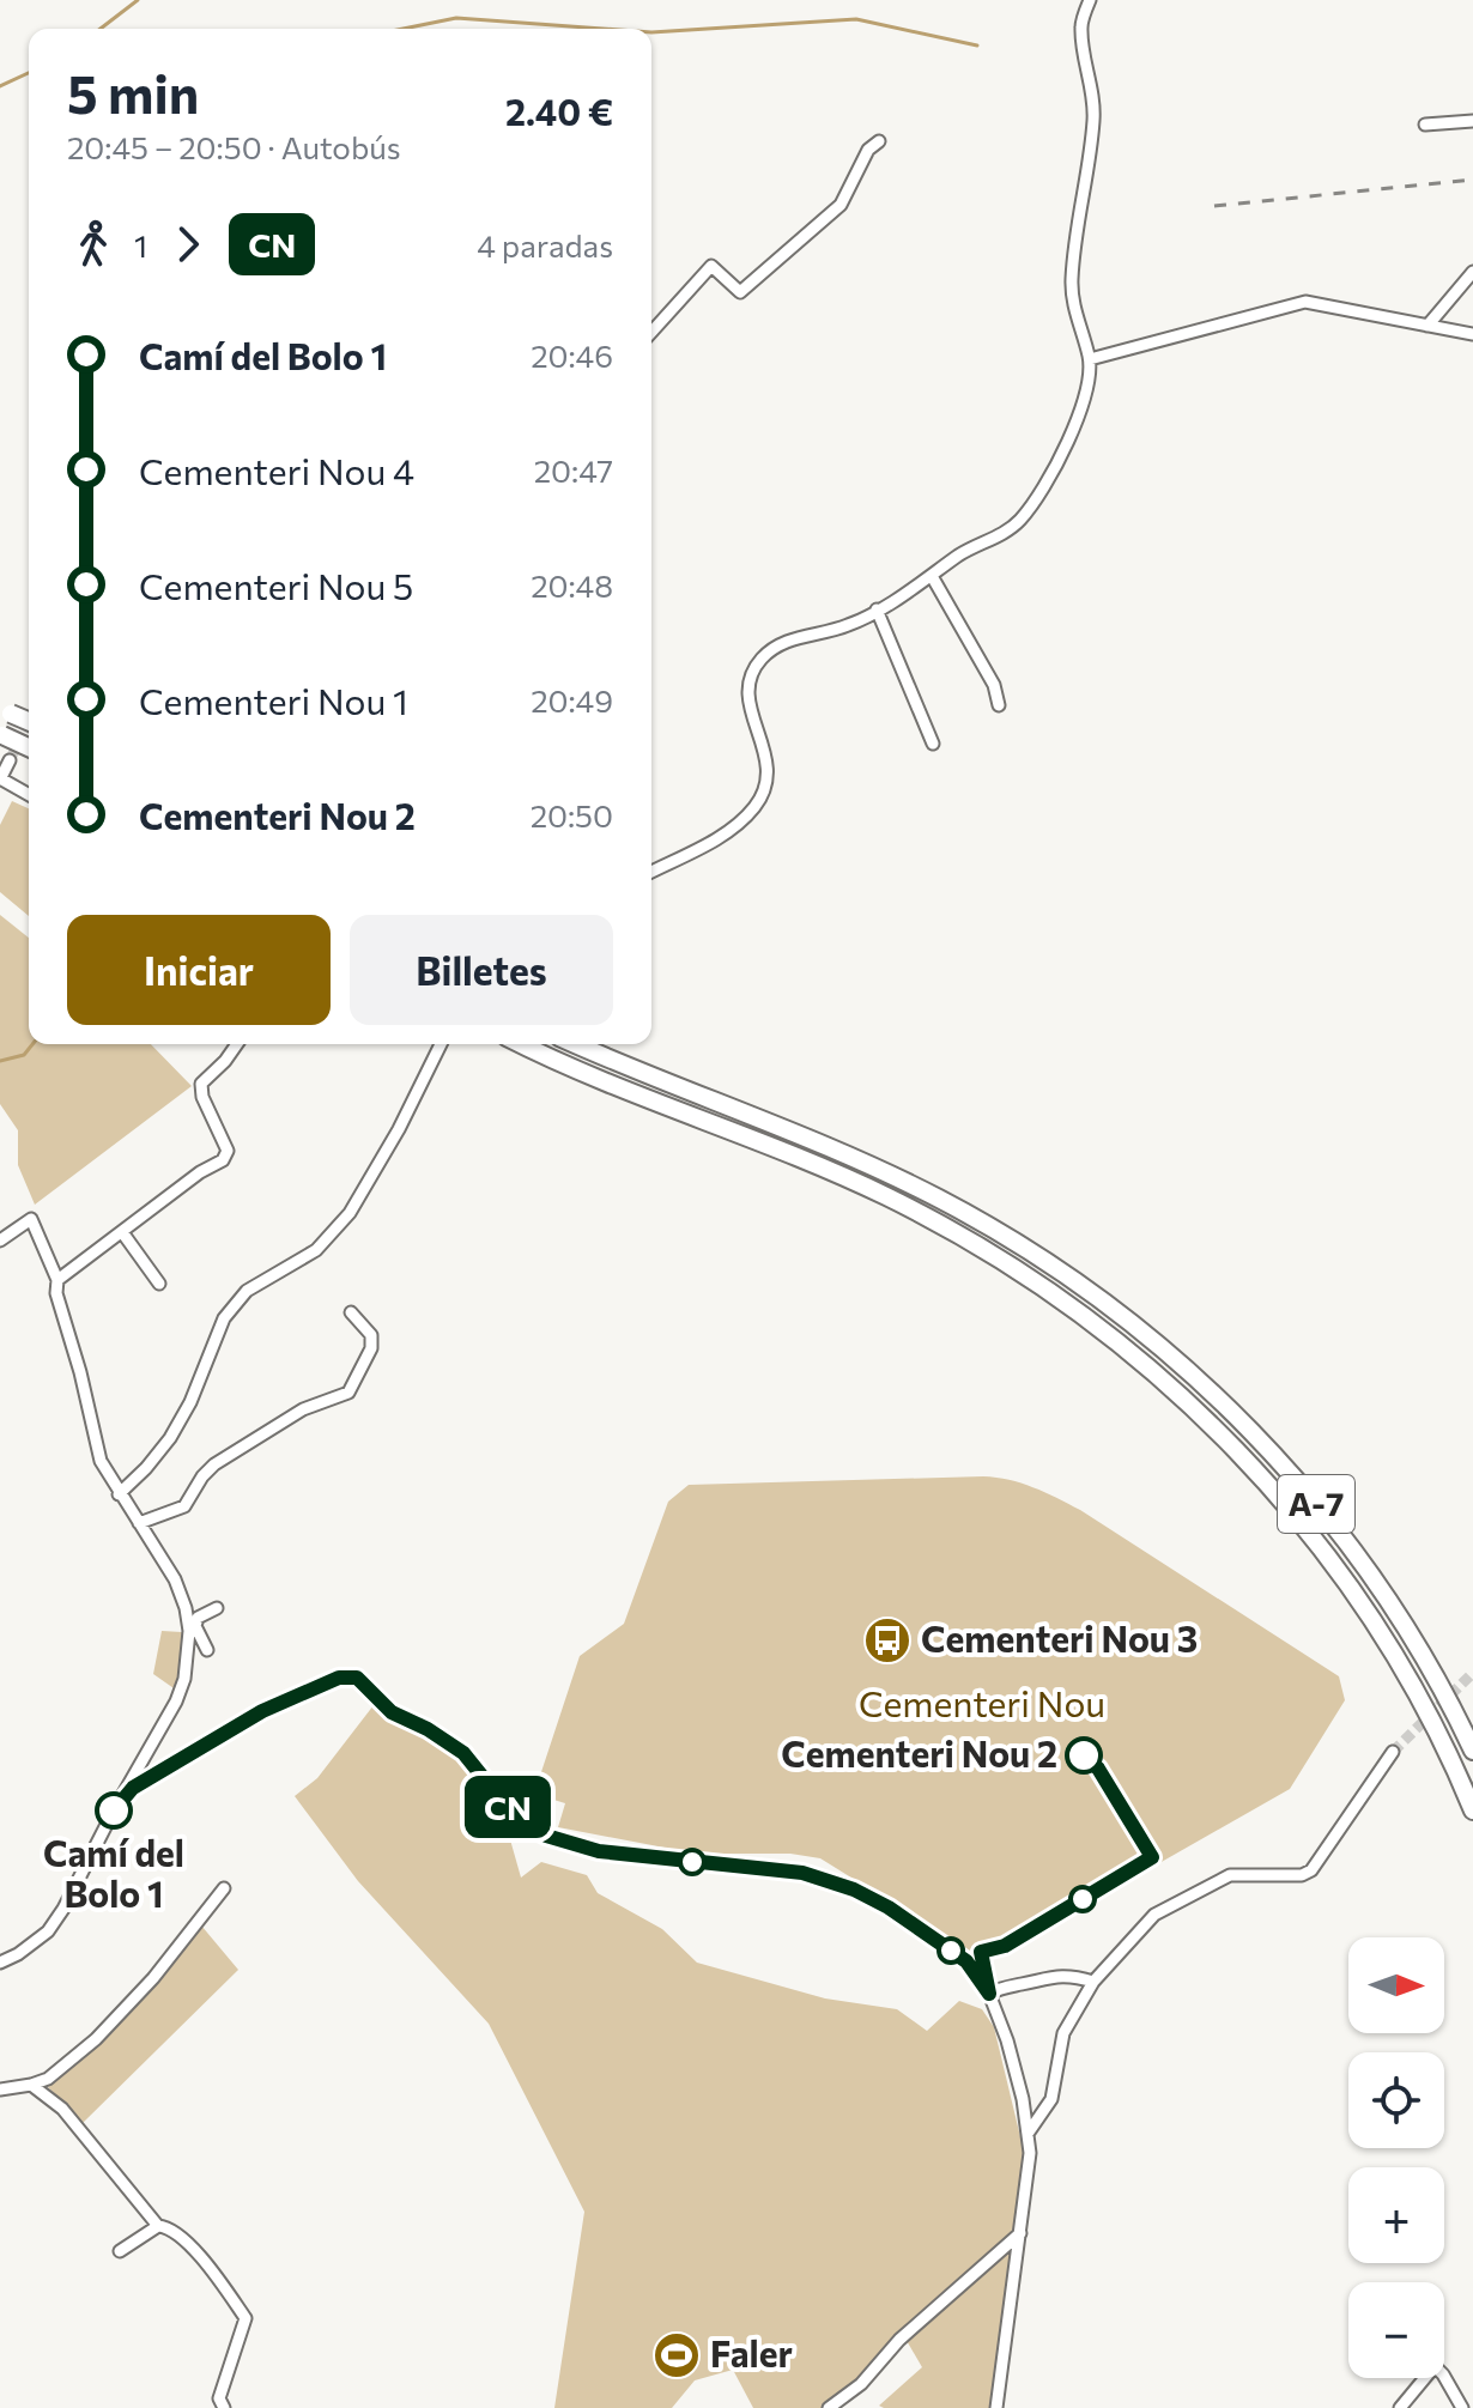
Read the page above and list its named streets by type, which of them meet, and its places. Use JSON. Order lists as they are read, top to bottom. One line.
{"streets":{"highway":["A-7"]},"parks":["Cementeri Nou"],"places":{"bus stop":["Cementeri Nou 3"],"other":["Cementeri Nou 2","Camí del Bolo 1"],"sports":["Faler"]},"lines":["bus line CN"],"north":"right","page":{"on_map":"CN","heading":["5 min","20:45 – 20:50 · Autobús","2.40 €"],"legs":["1","CN","4 paradas"],"list":[{"name":"Camí del Bolo 1","value":"20:46"},{"name":"Cementeri Nou 4","value":"20:47"},{"name":"Cementeri Nou 5","value":"20:48"},{"name":"Cementeri Nou 1","value":"20:49"},{"name":"Cementeri Nou 2","value":"20:50"}],"buttons":["Iniciar","Billetes"],"map_buttons":["+","−"]}}
